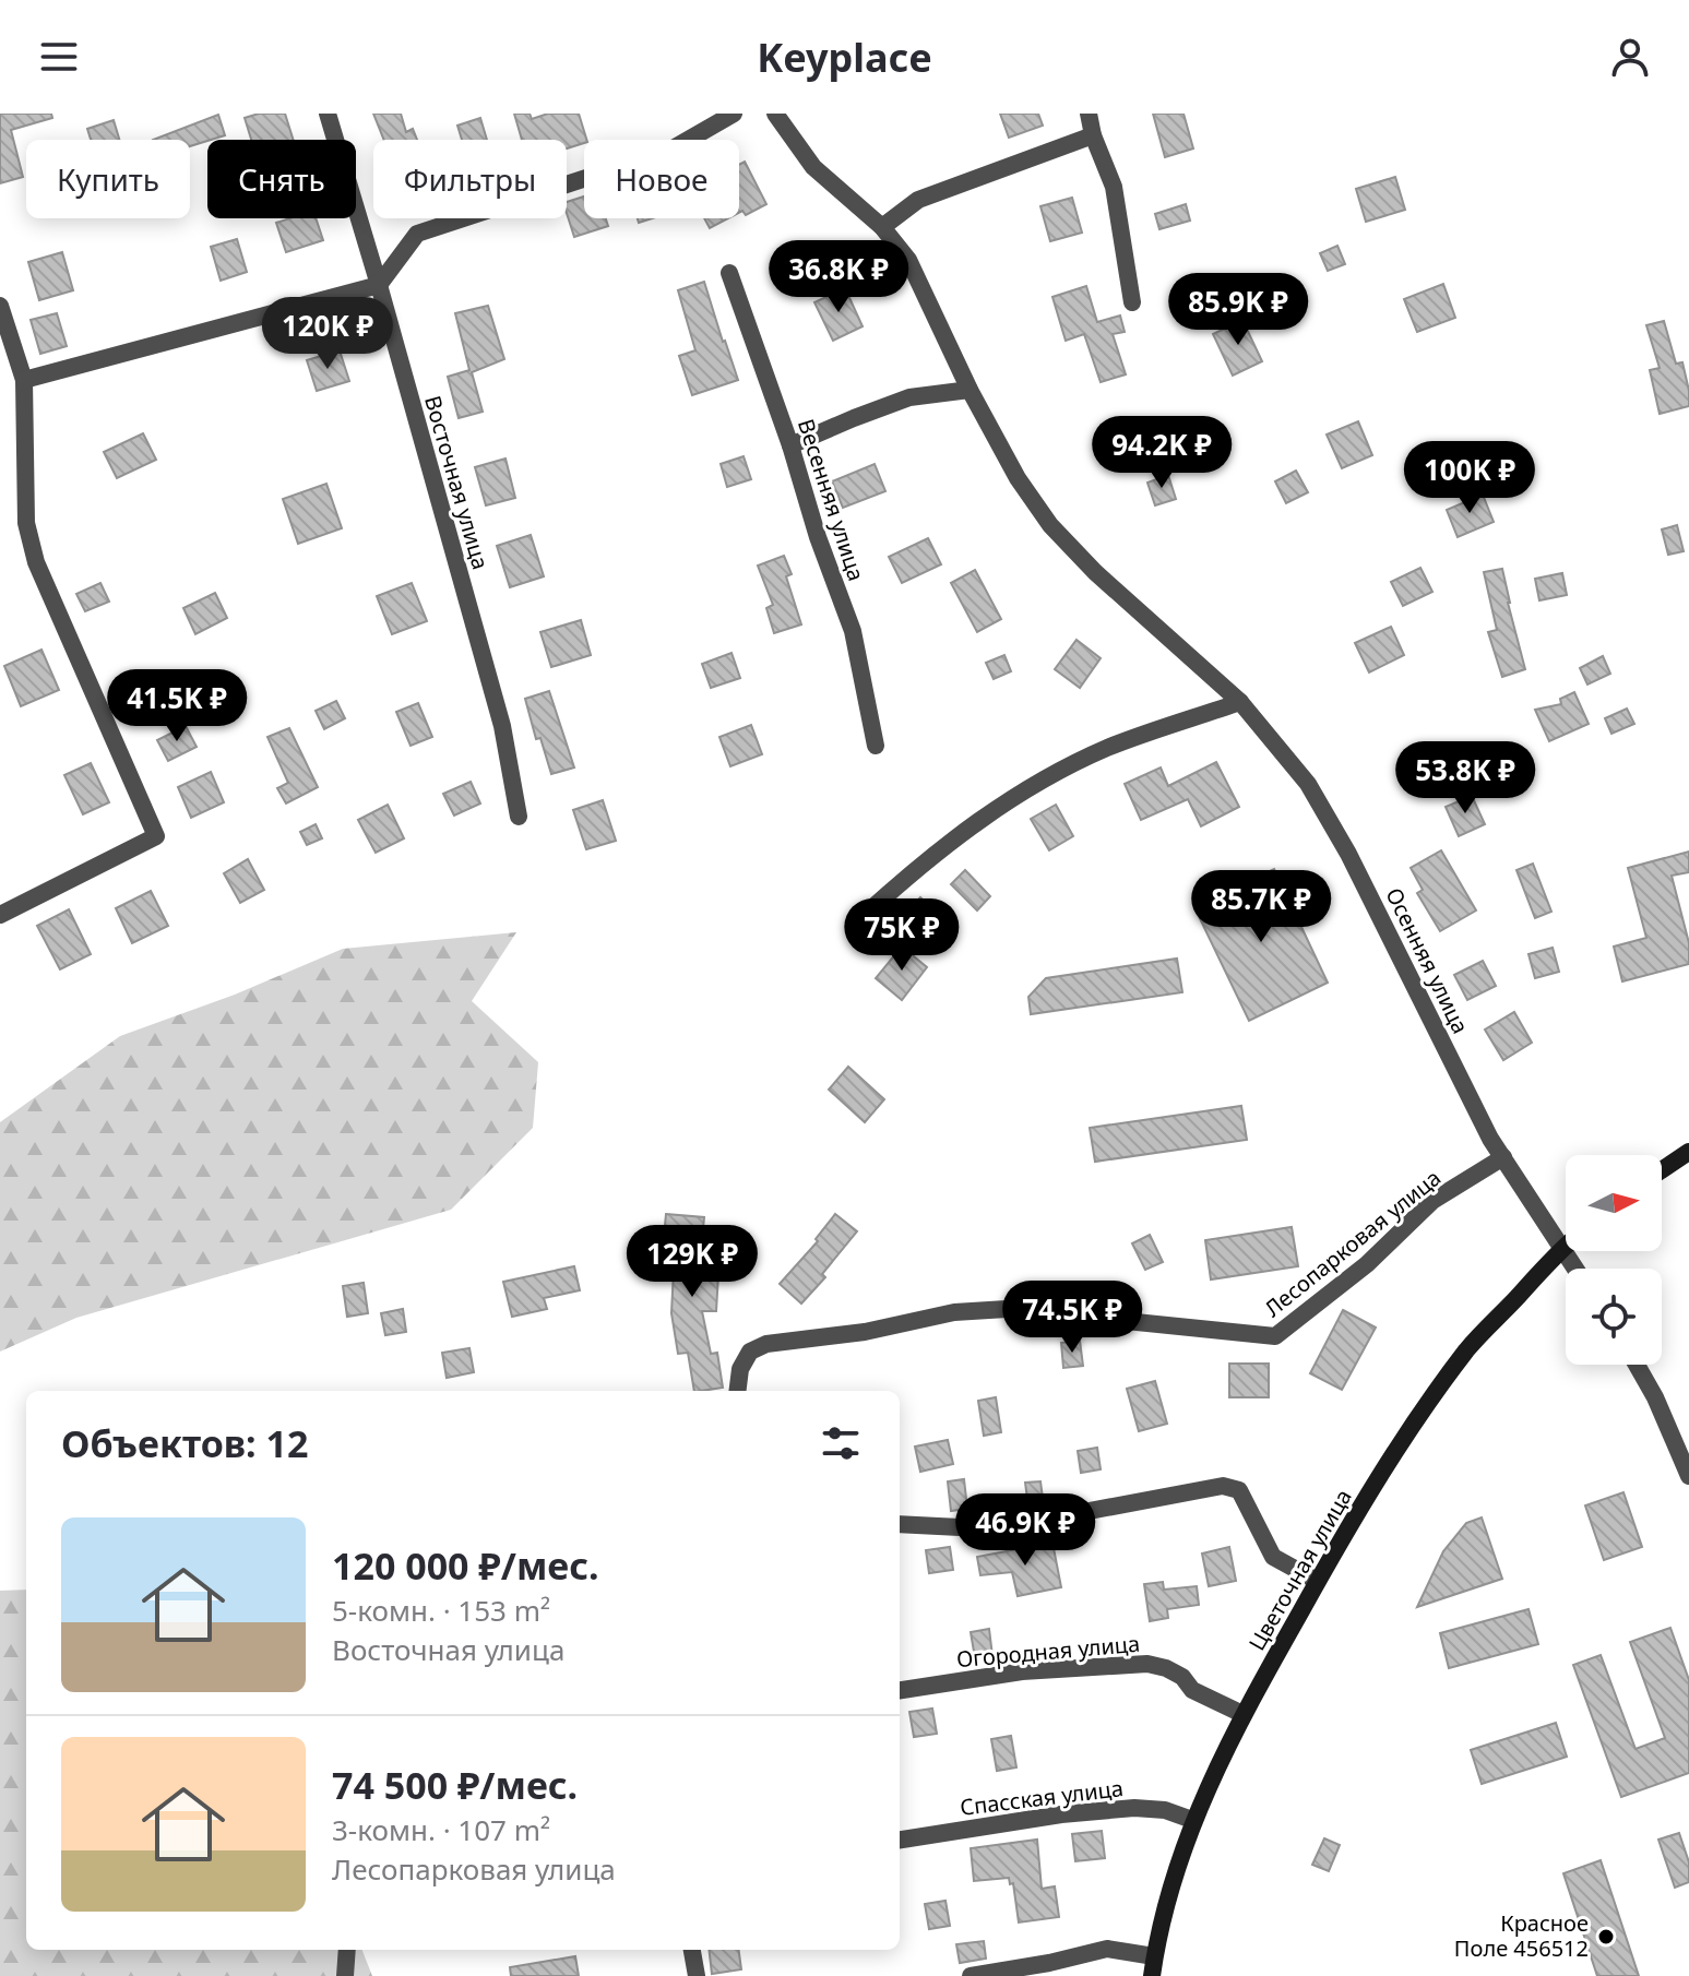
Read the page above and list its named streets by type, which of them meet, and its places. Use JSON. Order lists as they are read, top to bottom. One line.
{"streets":{"main road":["Цветочная улица"],"street":["Восточная улица","Весенняя улица","Осенняя улица","Лесопарковая улица","Огородная улица","Спасская улица"]},"crossings":[["Осенняя улица","Лесопарковая улица"],["Осенняя улица","Цветочная улица"],["Цветочная улица","Огородная улица"],["Цветочная улица","Спасская улица"]],"places":["Красное Поле 456512"],"north":"right","page":{"header":"Keyplace","chip":["Купить","Снять","Фильтры","Новое"],"price":["36.8K ₽","85.9K ₽","120K ₽","94.2K ₽","100K ₽","41.5K ₽","53.8K ₽","85.7K ₽","75K ₽","129K ₽","74.5K ₽","46.9K ₽"],"heading":"Объектов: 12","list":[{"name":"120 000 ₽/мес.","note":"5-комн. · 153 m² · Восточная улица"},{"name":"74 500 ₽/мес.","note":"3-комн. · 107 m² · Лесопарковая улица"}]}}
